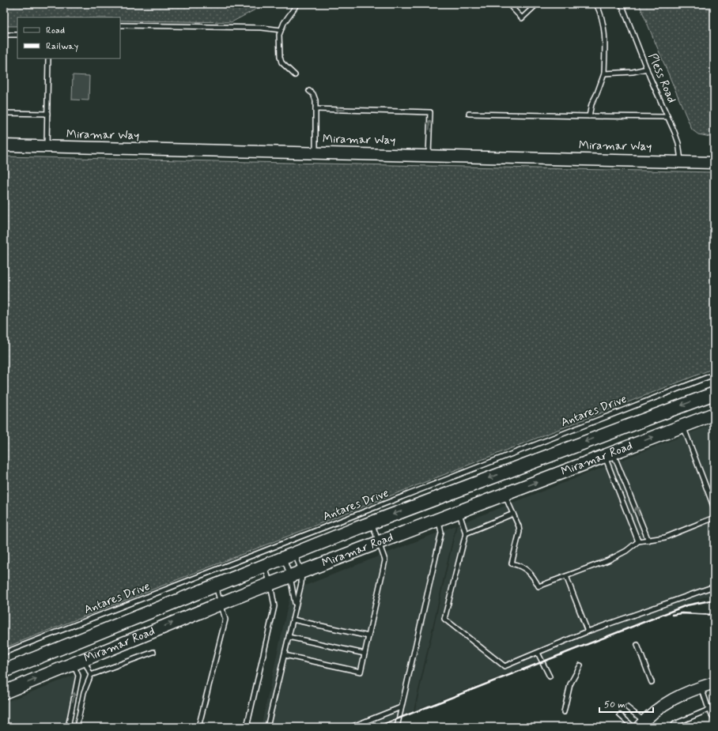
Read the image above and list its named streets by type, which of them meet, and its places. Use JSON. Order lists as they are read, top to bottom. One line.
{"streets":{"main road":["Miramar Road"],"street":["Miramar Way"],"lane":["Pless Road","Antares Drive"]},"crossings":[["Pless Road","Miramar Way"]],"legend":["Road","Railway"],"scale_bar":"50 m"}
